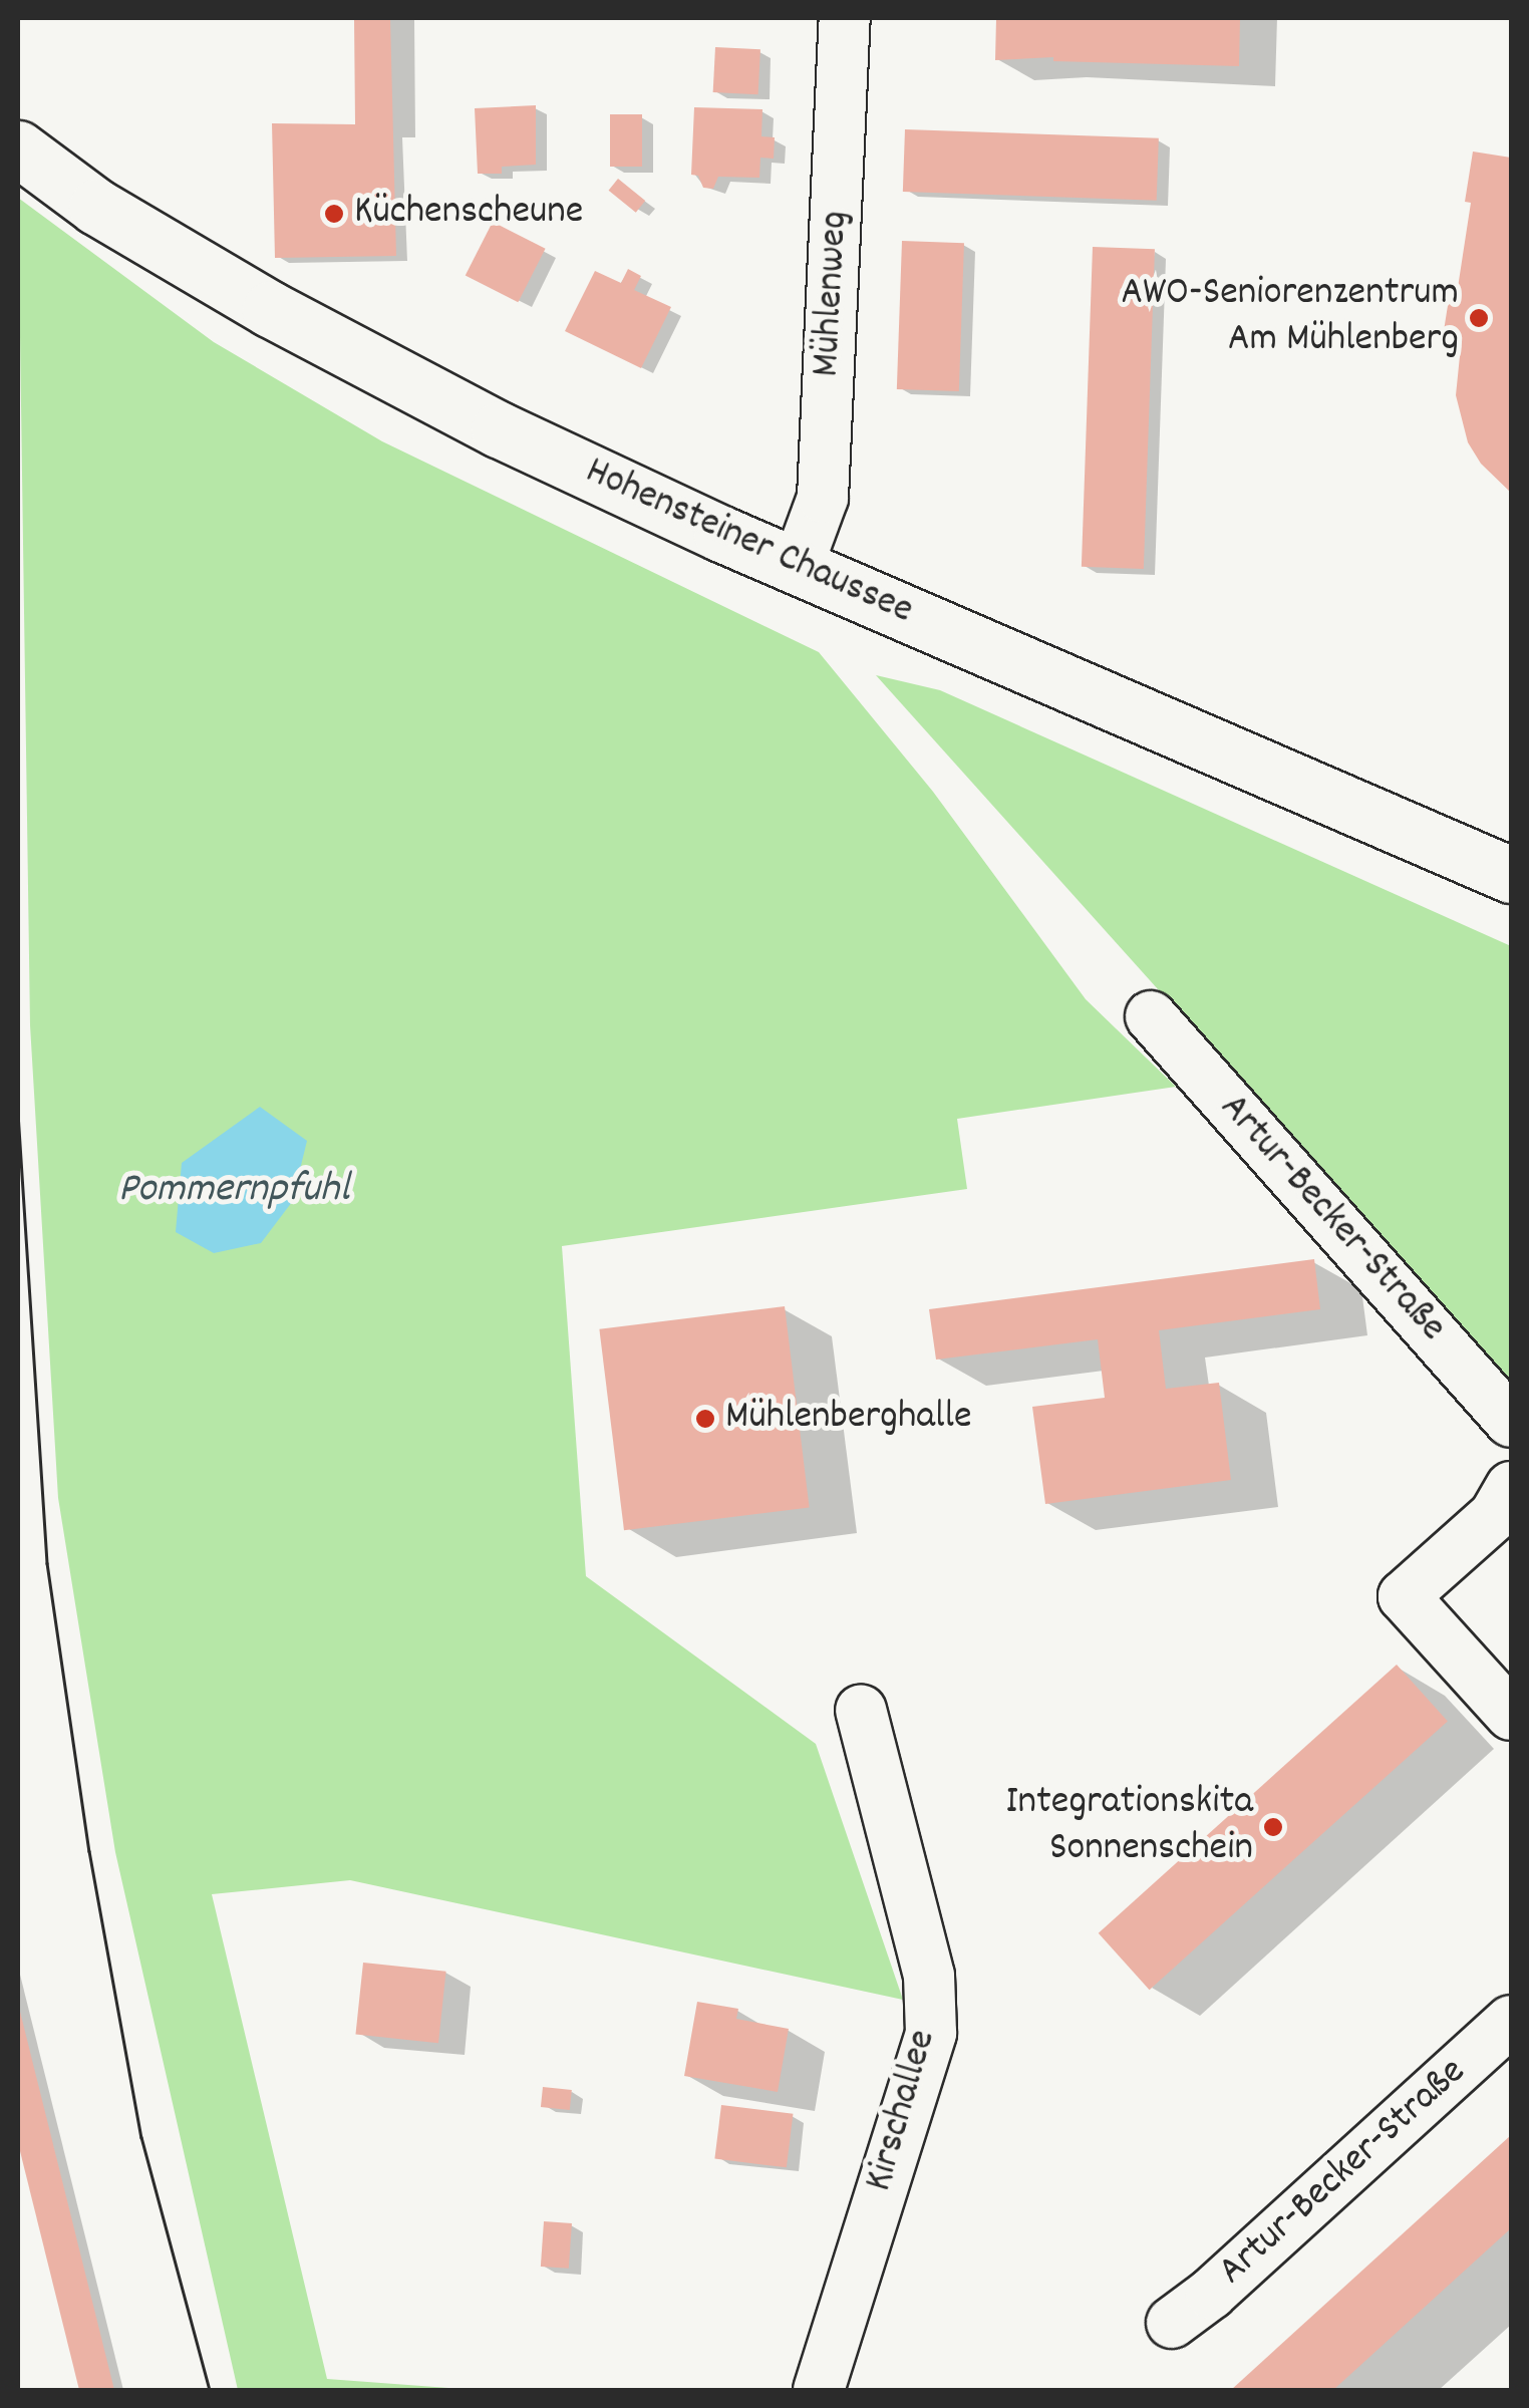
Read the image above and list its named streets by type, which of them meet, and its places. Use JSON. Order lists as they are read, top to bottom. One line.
{"streets":{"main road":["Hohensteiner Chaussee"],"street":["Mühlenweg","Artur-Becker-Straße","Kirschallee"]},"crossings":[["Mühlenweg","Hohensteiner Chaussee"]],"water":["Pommernpfuhl"],"places":["Küchenscheune","AWO-Seniorenzentrum Am Mühlenberg","Mühlenberghalle","Integrationskita Sonnenschein"]}
